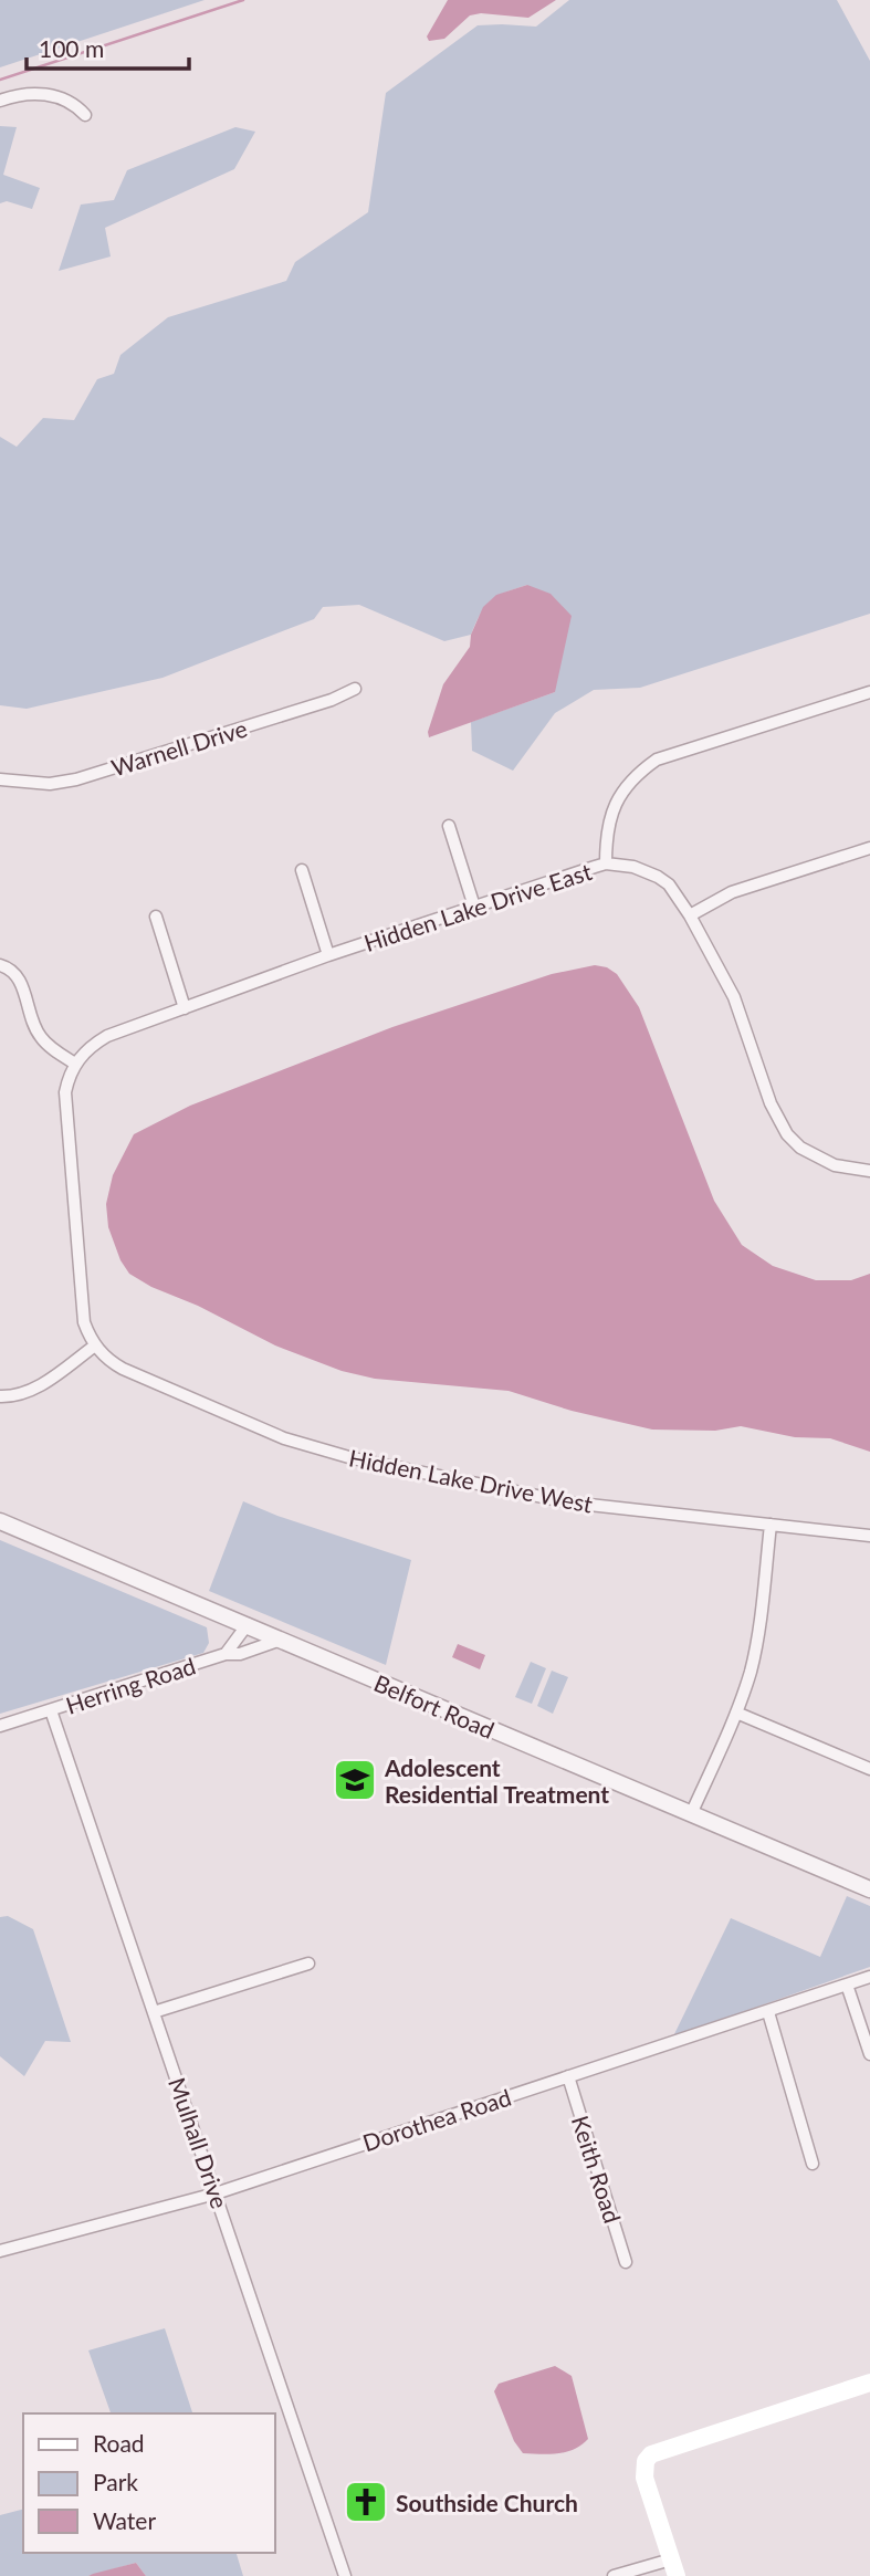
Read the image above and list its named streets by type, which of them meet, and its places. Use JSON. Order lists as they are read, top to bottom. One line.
{"streets":{"street":["Warnell Drive","Hidden Lake Drive East","Hidden Lake Drive West","Herring Road","Belfort Road","Dorothea Road","Mulhall Drive","Keith Road"]},"crossings":[["Herring Road","Belfort Road"],["Herring Road","Mulhall Drive"],["Dorothea Road","Mulhall Drive"],["Dorothea Road","Keith Road"]],"places":{"school or university":["Adolescent Residential Treatment"],"church":["Southside Church"]},"legend":["Road","Park","Water"],"scale_bar":"100 m"}
